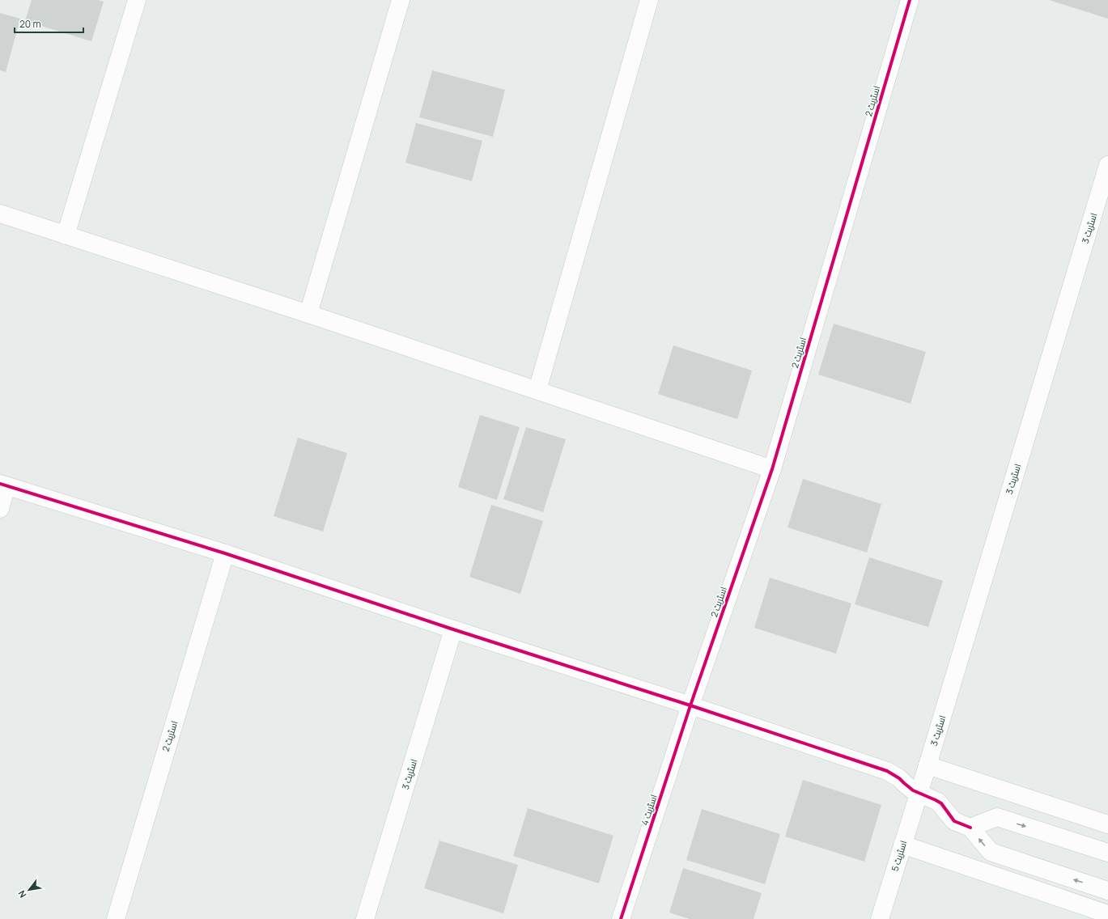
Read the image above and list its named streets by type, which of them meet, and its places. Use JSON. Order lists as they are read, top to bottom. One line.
{"streets":{"street":["اسٹریٹ 2","اسٹریٹ 3","اسٹریٹ 4","اسٹریٹ 5"]},"crossings":[["اسٹریٹ 2","اسٹریٹ 4"],["اسٹریٹ 3","اسٹریٹ 5"]],"scale_bar":"20 m","north":"bottom left"}
